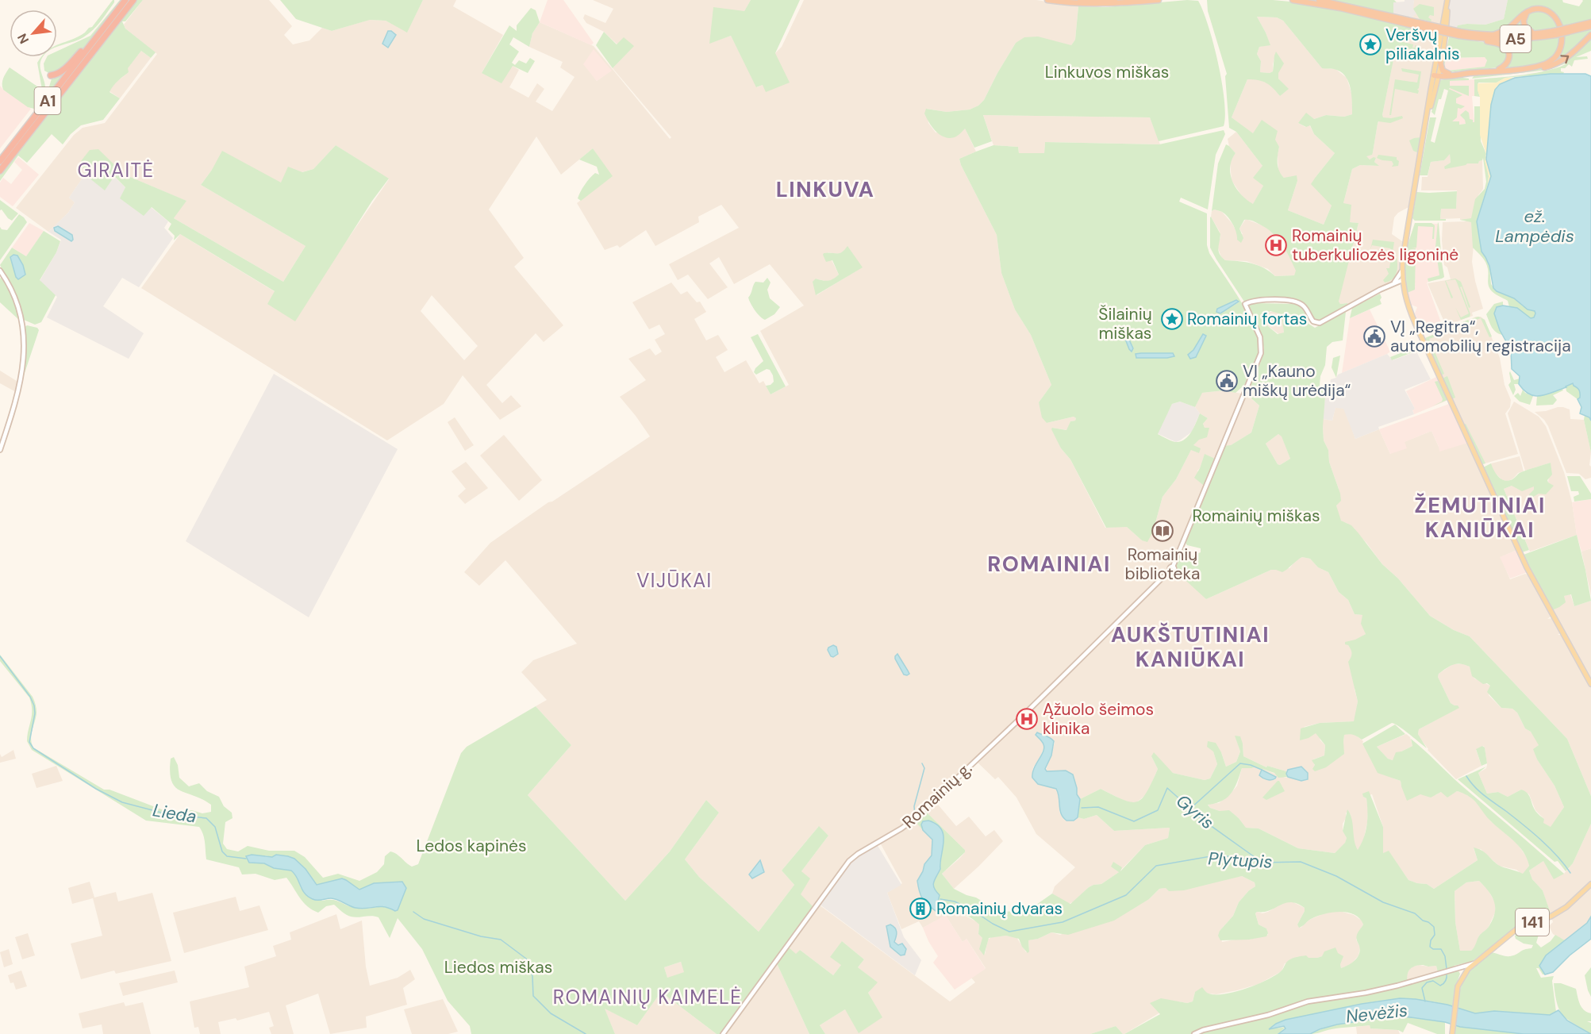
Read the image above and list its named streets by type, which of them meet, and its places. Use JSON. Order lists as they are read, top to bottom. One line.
{"streets":{"highway":["A5","A1"],"main road":["Romainių g.","141"]},"districts":["GIRAITĖ","LINKUVA","ŽEMUTINIAI KANIŪKAI","ROMAINIAI","VIJŪKAI","AUKŠTUTINIAI KANIŪKAI","ROMAINIŲ KAIMELĖ"],"water":["ež. Lampėdis","Gyris","Lieda","Plytupis","Nevėžis"],"parks":["Linkuvos miškas","Šilainių miškas","Romainių miškas","Ledos kapinės","Liedos miškas"],"places":{"place":["Veršvų piliakalnis","Romainių fortas"],"hospital":["Romainių tuberkuliozės ligoninė","Ąžuolo šeimos klinika"],"public building":["VĮ „Regitra“, automobilių registracija","VĮ „Kauno miškų urėdija“"],"library":["Romainių biblioteka"],"building":["Romainių dvaras"]},"north":"bottom left"}
